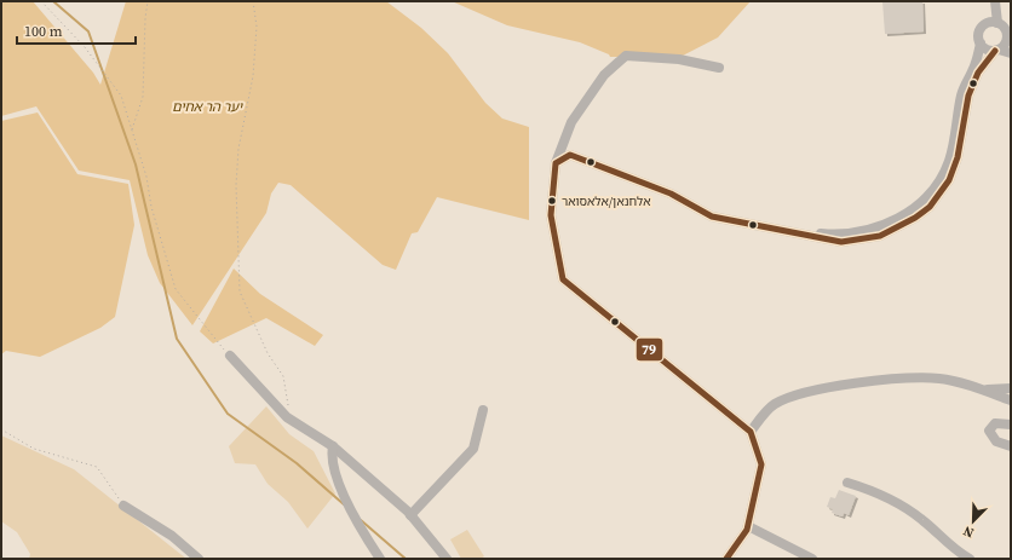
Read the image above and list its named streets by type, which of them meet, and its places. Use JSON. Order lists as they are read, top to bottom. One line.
{"parks":["יער הר אחים"],"places":["אלחנאן/אלאסואר"],"lines":["transit line 79"],"scale_bar":"100 m","north":"bottom left"}
